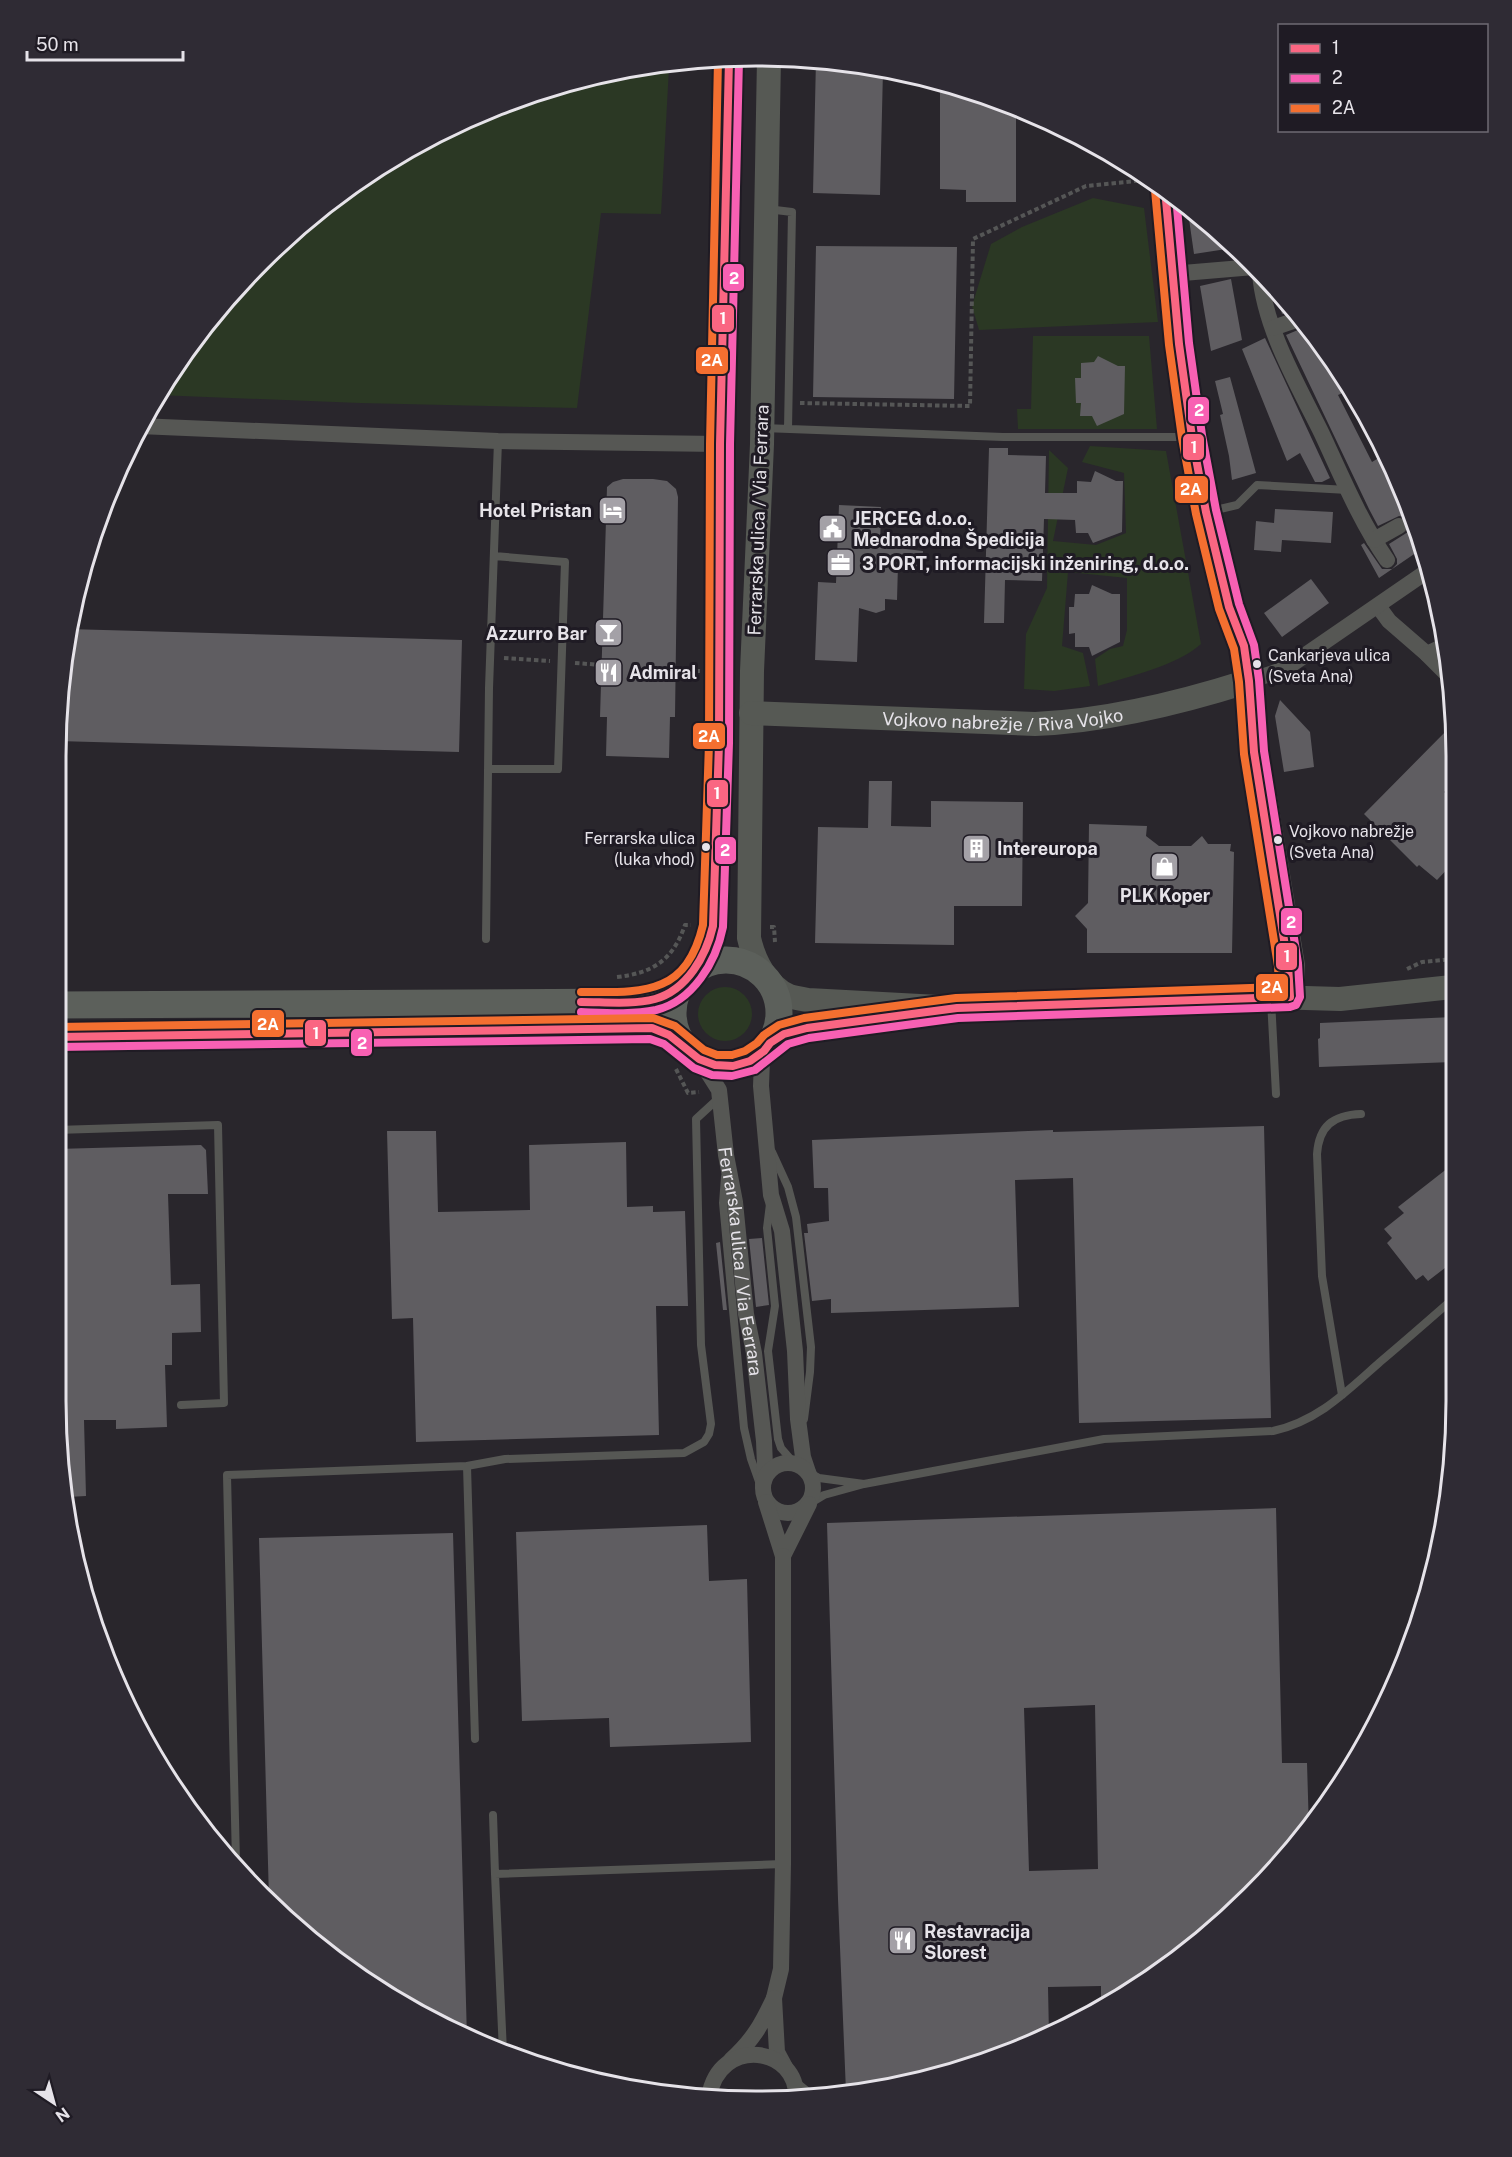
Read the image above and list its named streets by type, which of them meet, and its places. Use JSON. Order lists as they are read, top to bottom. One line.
{"streets":{"street":["Ferrarska ulica / Via Ferrara","Vojkovo nabrežje / Riva Vojko"]},"crossings":[["Ferrarska ulica / Via Ferrara","Vojkovo nabrežje / Riva Vojko"]],"places":{"hotel":["Hotel Pristan"],"public building":["JERCEG d.o.o. Mednarodna Špedicija"],"office":["3 PORT, informacijski inženiring, d.o.o."],"bar":["Azzurro Bar"],"other":["Cankarjeva ulica (Sveta Ana)","Vojkovo nabrežje (Sveta Ana)","Ferrarska ulica (luka vhod)"],"restaurant":["Admiral","Restavracija Slorest"],"building":["Intereuropa"],"shop":["PLK Koper"]},"lines":["transit line 2","transit line 1","transit line 2A"],"legend":["1","2","2A"],"scale_bar":"50 m","north":"bottom right"}
